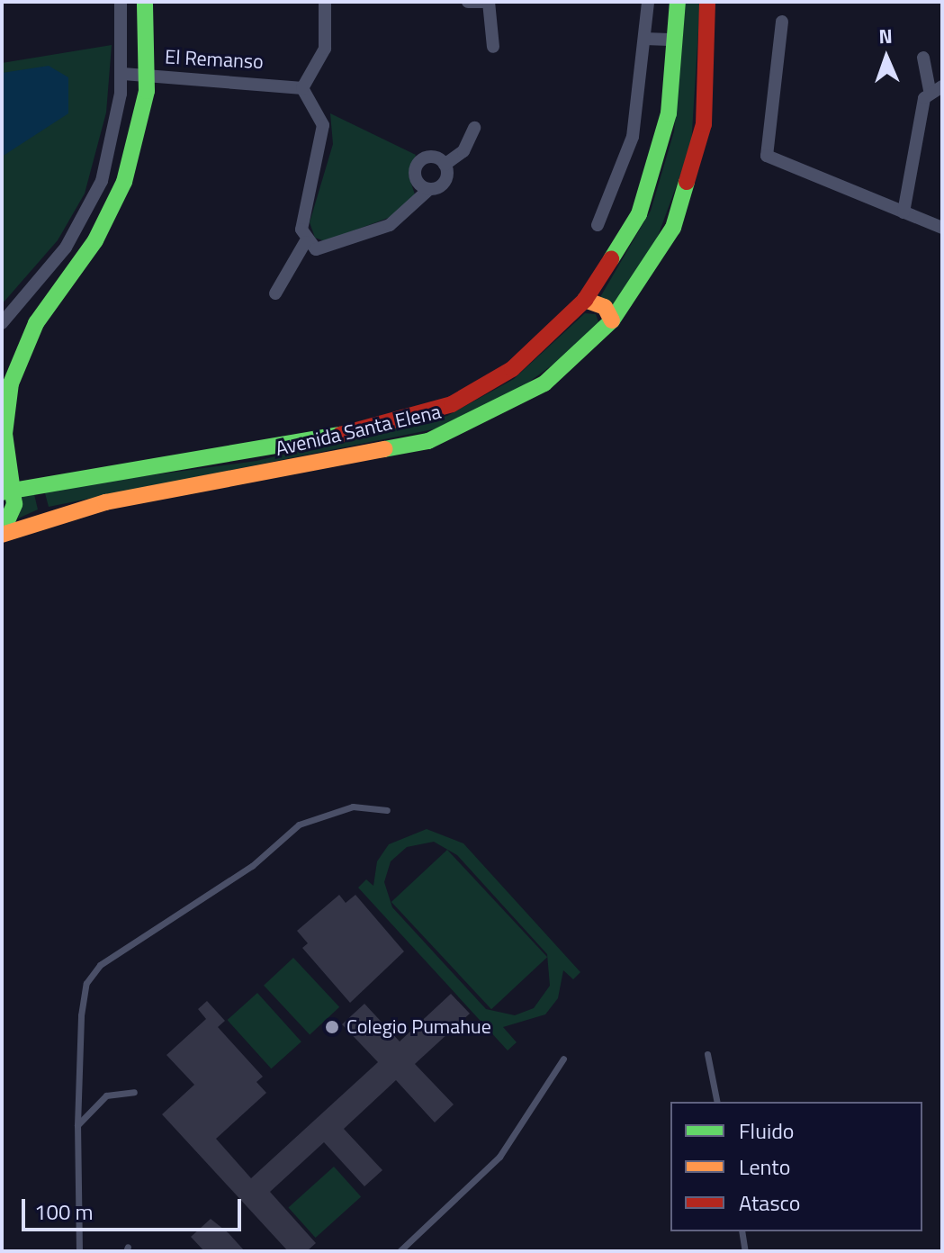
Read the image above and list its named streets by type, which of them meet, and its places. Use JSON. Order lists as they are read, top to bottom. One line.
{"streets":{"street":["El Remanso","Avenida Santa Elena"]},"places":["Colegio Pumahue"],"legend":["Fluido","Lento","Atasco"],"scale_bar":"100 m","north":"top"}
